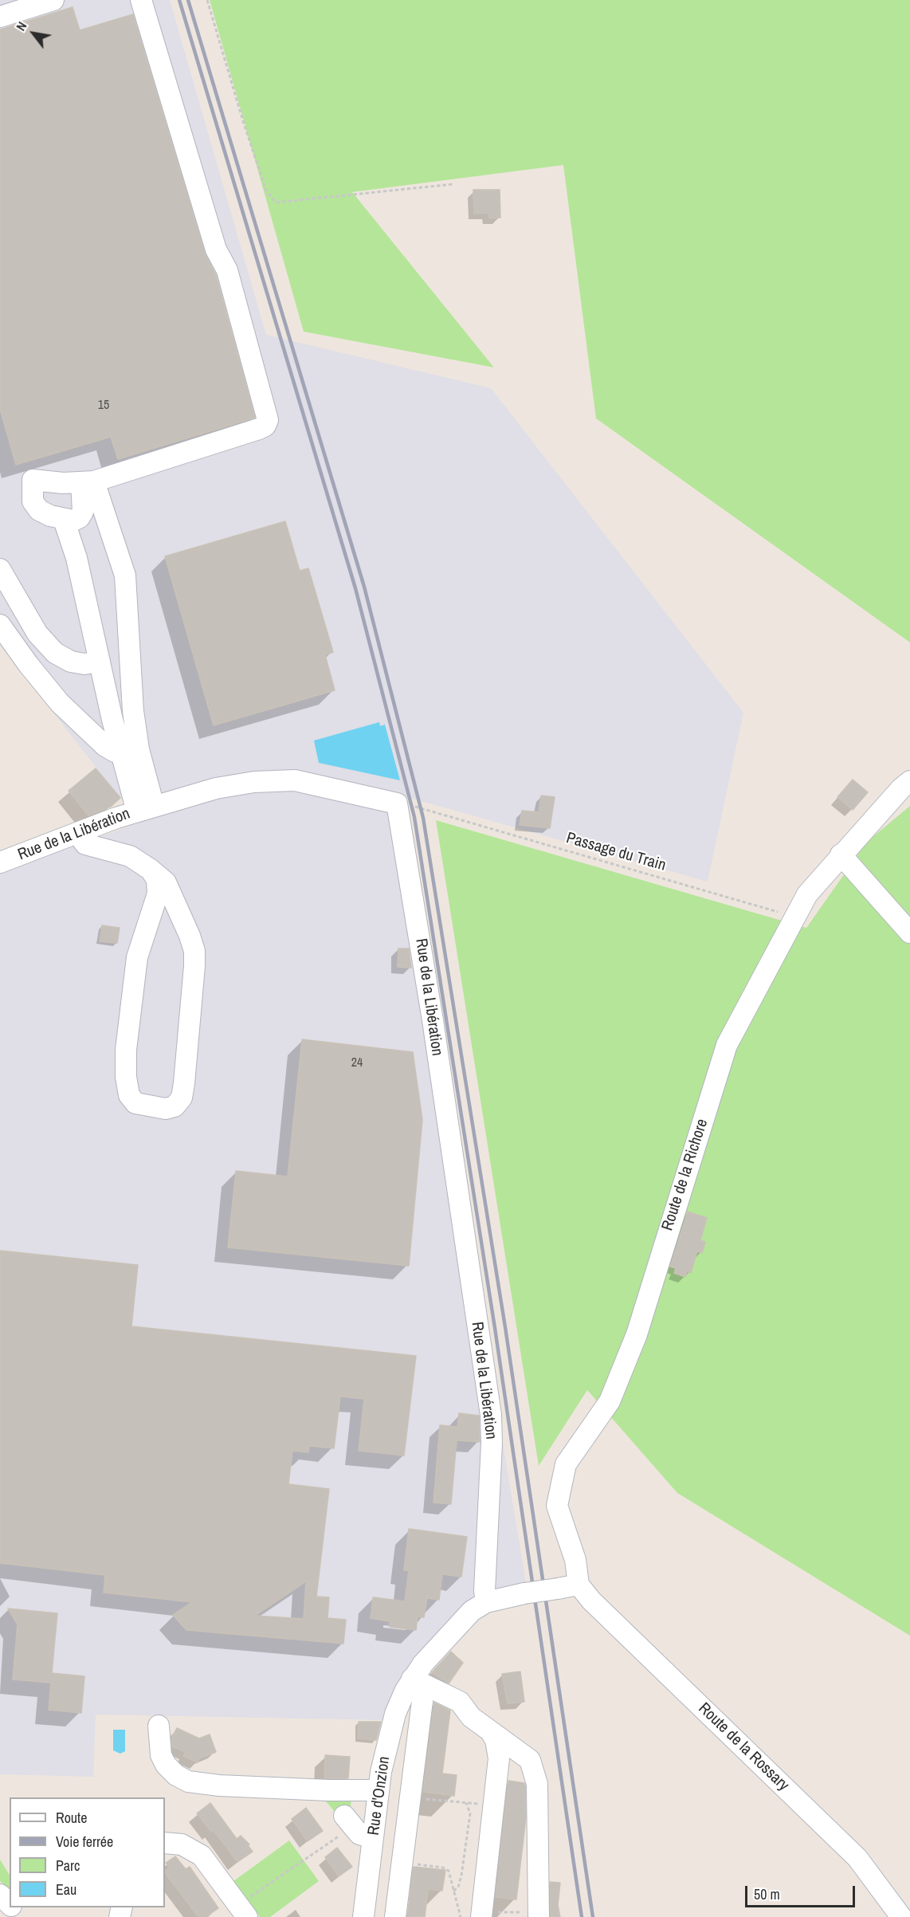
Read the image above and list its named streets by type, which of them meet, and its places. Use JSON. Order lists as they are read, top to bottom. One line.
{"streets":{"street":["Rue de la Libération","Route de la Richore","Route de la Rossary","Rue d'Onzion"],"path":["Passage du Train"]},"crossings":[["Rue de la Libération","Rue d'Onzion"],["Passage du Train","Route de la Richore"],["Route de la Richore","Route de la Rossary"],["Route de la Richore","Rue d'Onzion"],["Route de la Rossary","Rue d'Onzion"]],"house_numbers":["15","24"],"legend":["Route","Voie ferrée","Parc","Eau"],"scale_bar":"50 m","north":"top left"}
